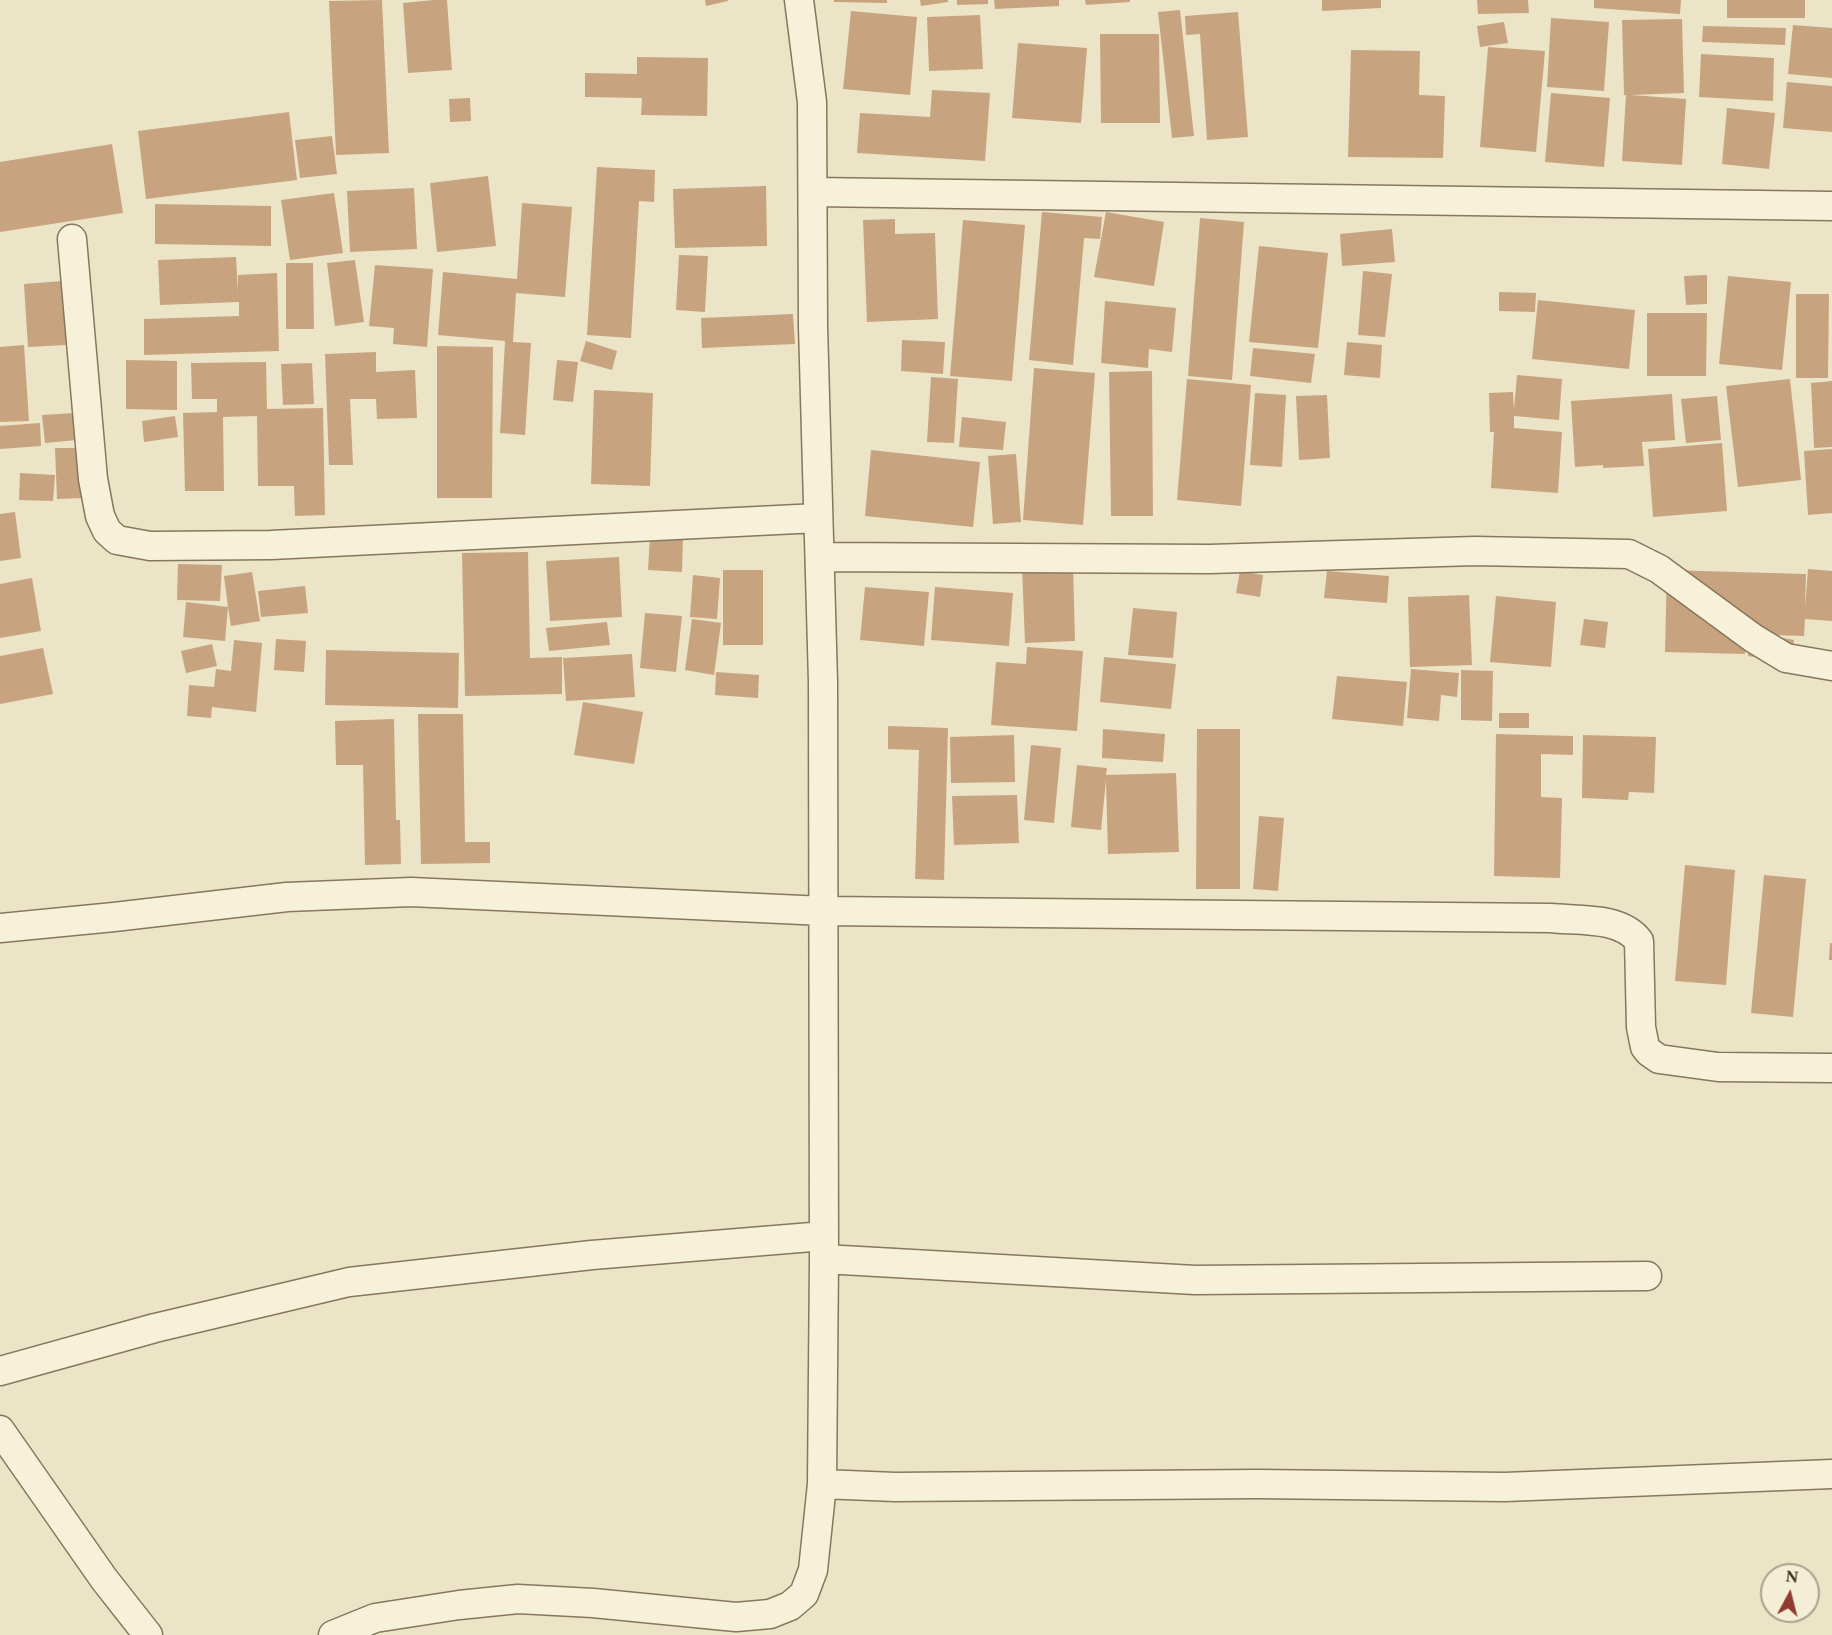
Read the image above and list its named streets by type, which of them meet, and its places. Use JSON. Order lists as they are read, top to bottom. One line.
{"north":"top"}
